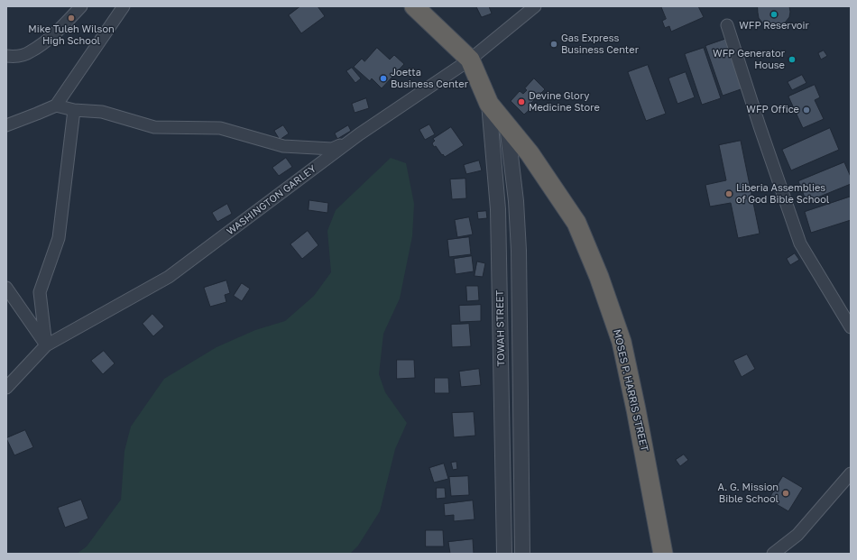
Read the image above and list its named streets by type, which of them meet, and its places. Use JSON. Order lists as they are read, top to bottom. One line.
{"streets":{"highway":["MOSES P. HARRIS STREET"],"street":["WASHINGTON GARLEY","TOWAH STREET"]},"crossings":[["WASHINGTON GARLEY","MOSES P. HARRIS STREET"],["TOWAH STREET","MOSES P. HARRIS STREET"]],"places":["WFP Reservoir","Mike Tuleh Wilson High School","Gas Express Business Center","WFP Generator House","Joetta Business Center","Devine Glory Medicine Store","WFP Office","Liberia Assemblies of God Bible School","A. G. Mission Bible School"]}
